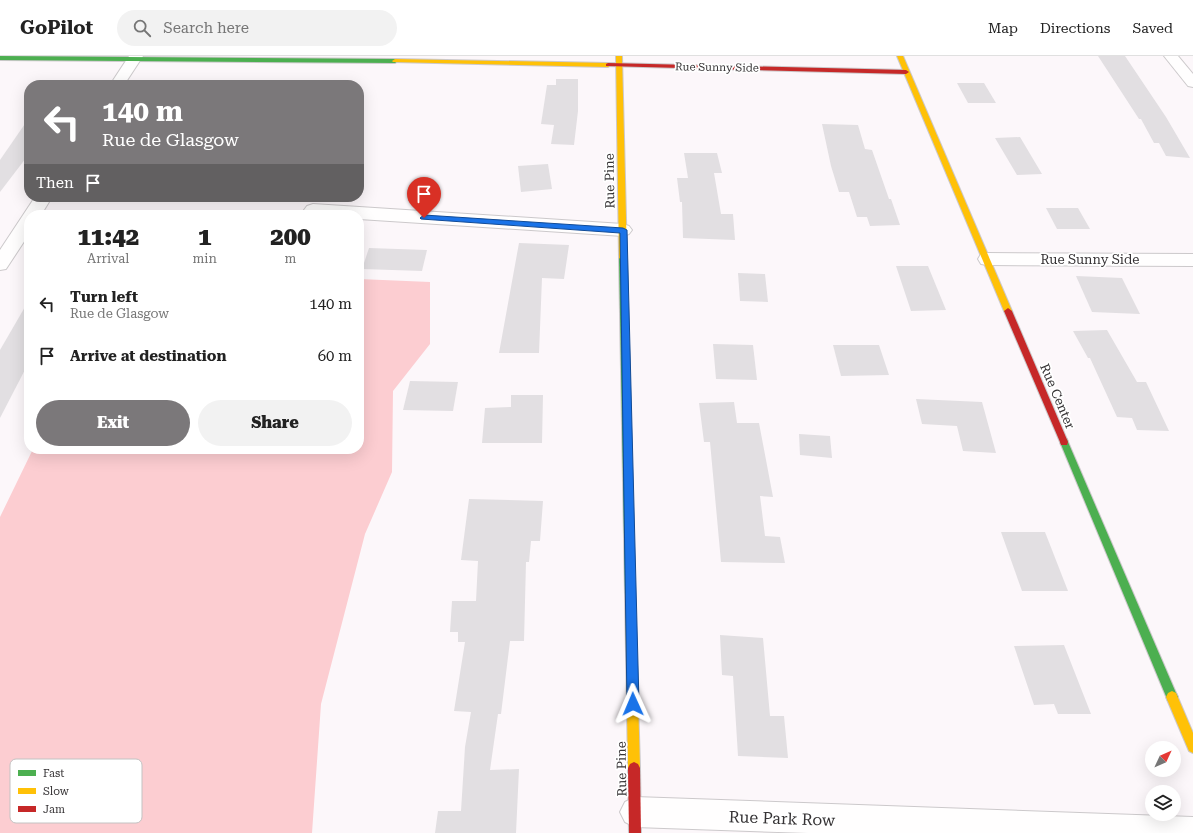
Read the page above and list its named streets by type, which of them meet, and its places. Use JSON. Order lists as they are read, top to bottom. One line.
{"streets":{"street":["Rue Sunny Side","Rue Pine","Rue Center","Rue Park Row"]},"crossings":[["Rue Sunny Side","Rue Pine"],["Rue Sunny Side","Rue Center"],["Rue Pine","Rue Park Row"]],"legend":["Fast","Slow","Jam"],"north":"top right","page":{"header":"GoPilot","search":"Search here","nav":["Map","Directions","Saved"],"turn":["140 m","Rue de Glasgow"],"then":"Then","eta":["11:42","Arrival","1","min","200","m"],"list":[{"name":"Turn left","note":"Rue de Glasgow","value":"140 m"},{"name":"Arrive at destination","value":"60 m"}],"buttons":["Exit","Share"]}}
